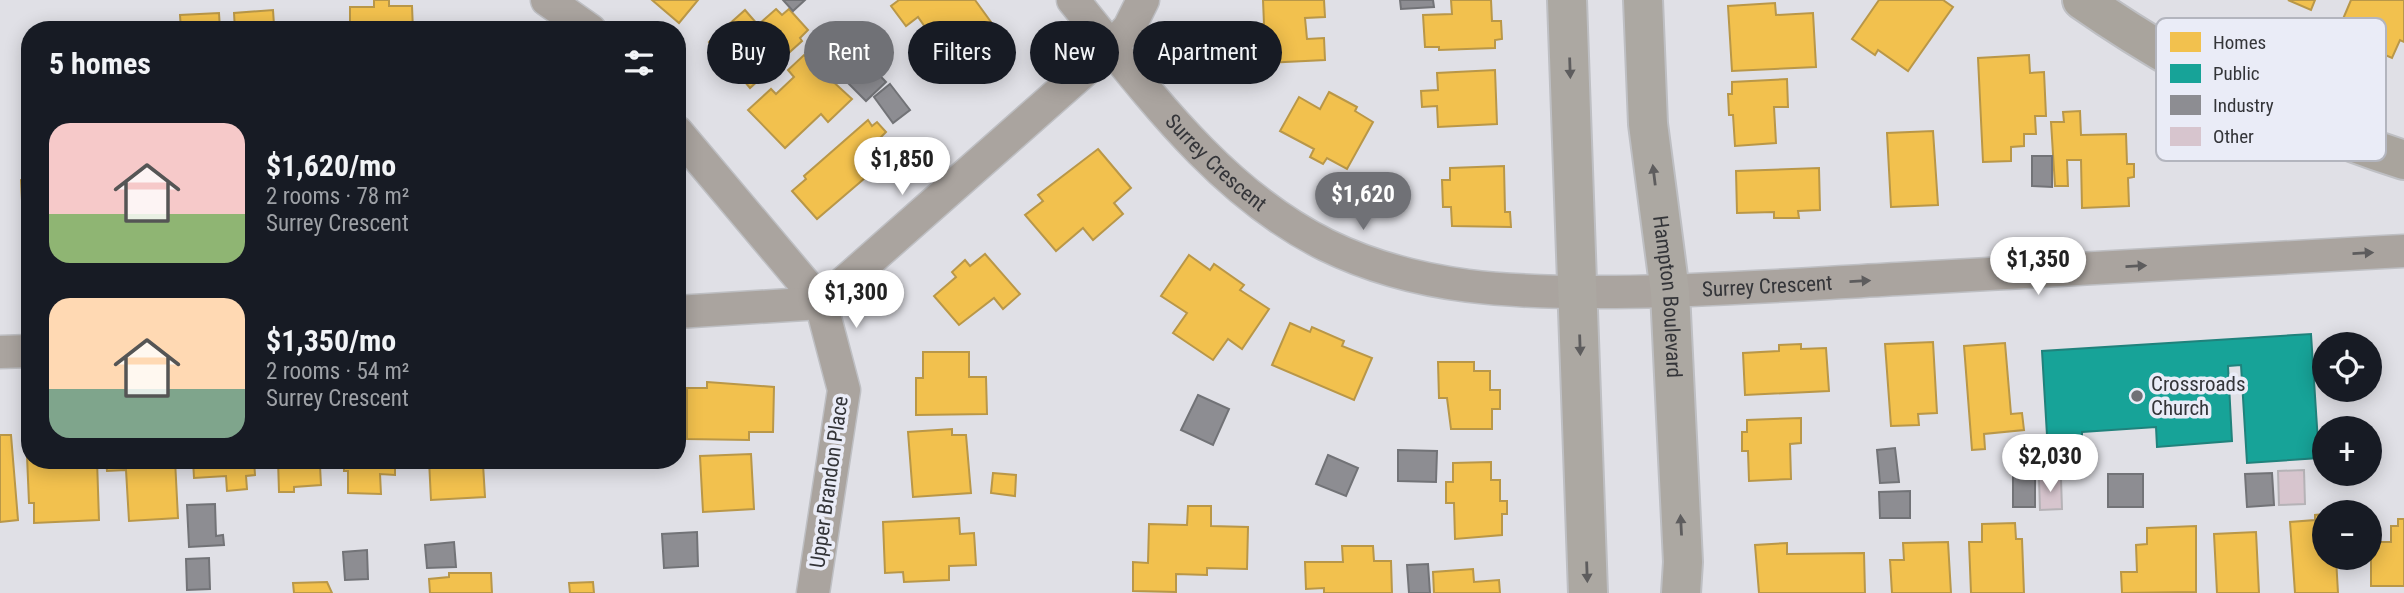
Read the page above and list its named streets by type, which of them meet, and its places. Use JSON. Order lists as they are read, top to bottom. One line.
{"streets":{"main road":["Hampton Boulevard"],"street":["Surrey Crescent","Upper Brandon Place"]},"crossings":[["Surrey Crescent","Hampton Boulevard"]],"one_way":["Surrey Crescent"],"places":["Crossroads Church"],"legend":["Homes","Public","Industry","Other"],"page":{"chip":["Buy","Rent","Filters","New","Apartment"],"heading":"5 homes","list":[{"name":"$1,620/mo","note":"2 rooms · 78 m² · Surrey Crescent"},{"name":"$1,350/mo","note":"2 rooms · 54 m² · Surrey Crescent"}],"price":["$1,850","$1,620","$1,350","$1,300","$2,030"],"map_buttons":["+","−"]}}
